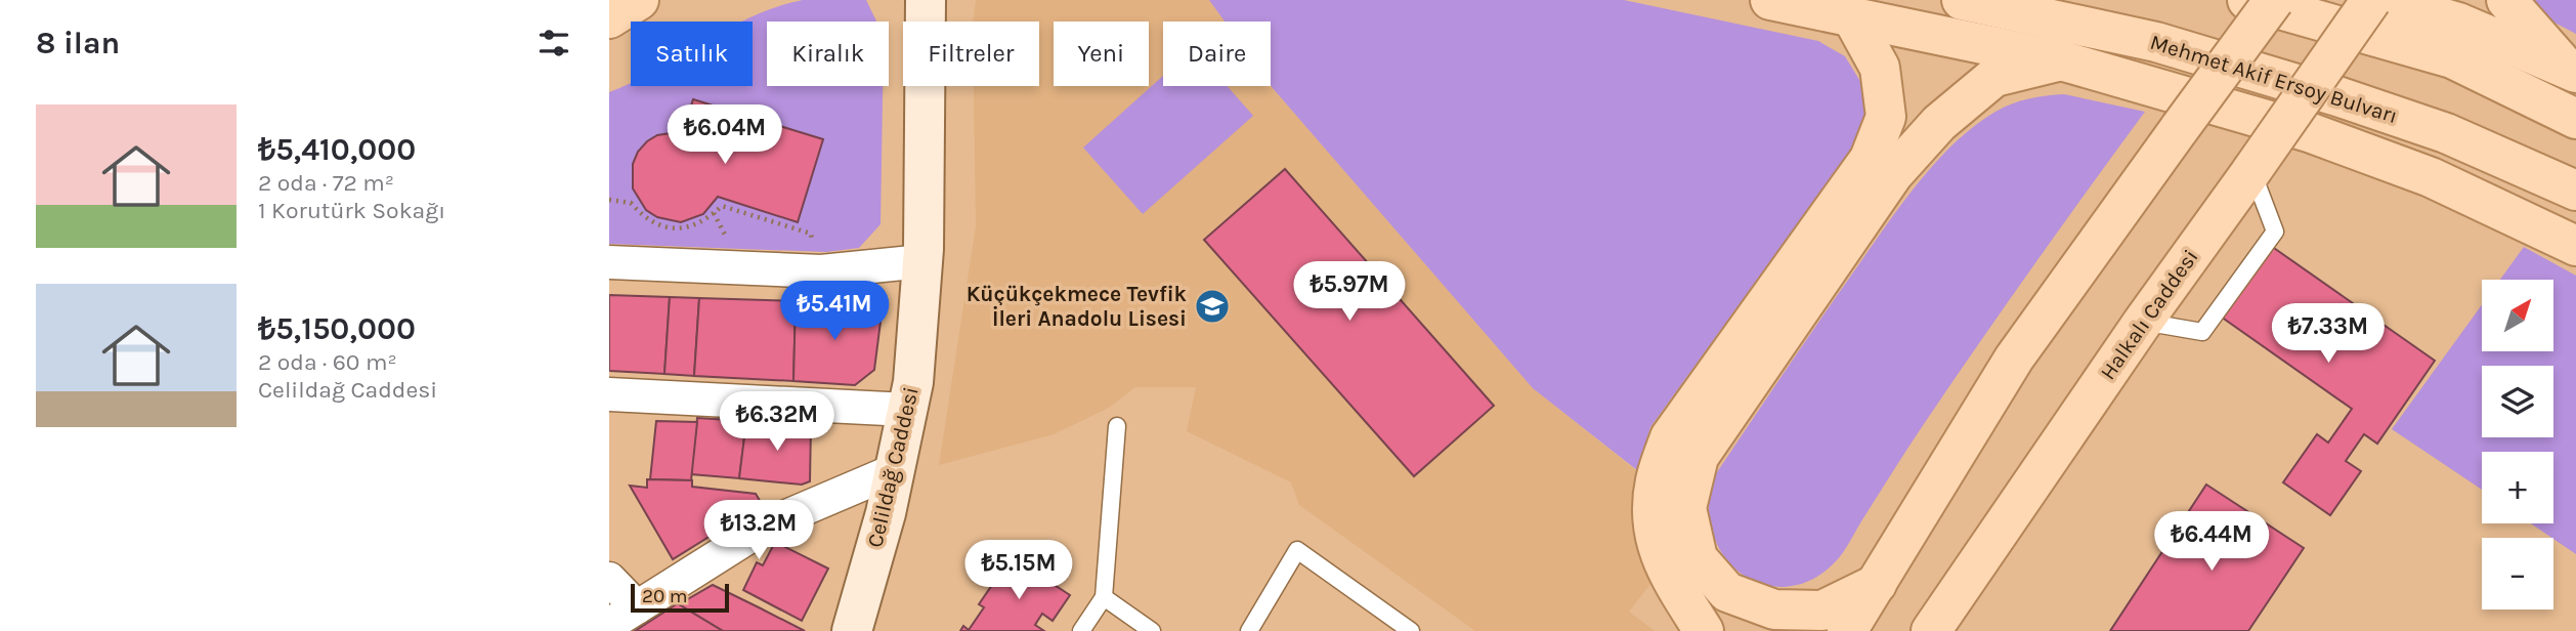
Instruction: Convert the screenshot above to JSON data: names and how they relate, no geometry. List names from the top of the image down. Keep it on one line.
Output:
{"streets":{"main road":["Mehmet Akif Ersoy Bulvarı","Halkalı Caddesi"],"street":["Celildağ Caddesi"]},"places":{"school or university":["Küçükçekmece Tevfik İleri Anadolu Lisesi"]},"scale_bar":"20 m","north":"top right","page":{"heading":"8 ilan","chip":["Satılık","Kiralık","Filtreler","Yeni","Daire"],"list":[{"name":"₺5,410,000","note":"2 oda · 72 m² · 1 Korutürk Sokağı"},{"name":"₺5,150,000","note":"2 oda · 60 m² · Celildağ Caddesi"}],"price":["₺6.04M","₺5.97M","₺5.41M","₺7.33M","₺6.32M","₺13.2M","₺6.44M","₺5.15M"],"map_buttons":["+","−"],"scale":"20 m"}}
